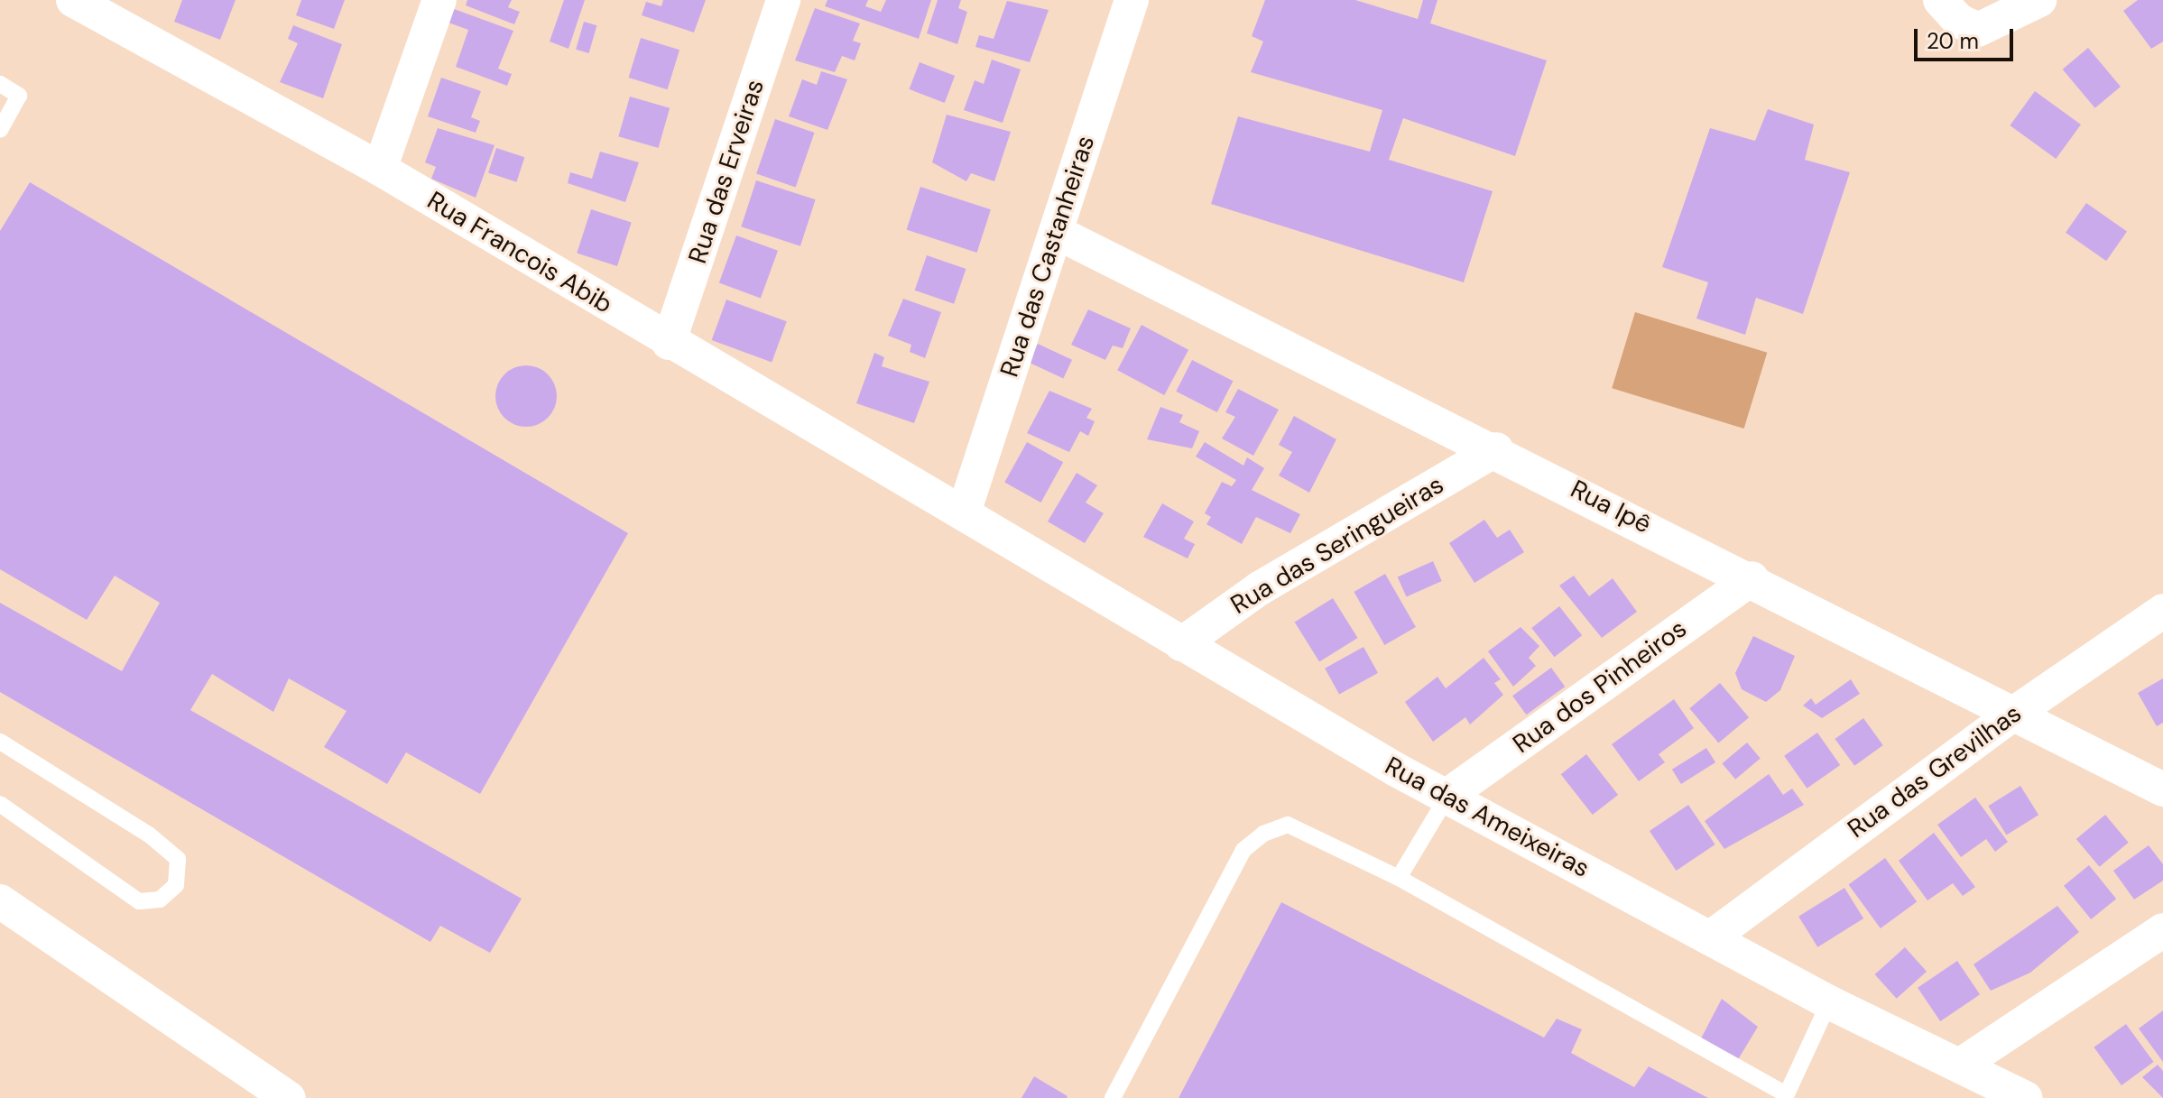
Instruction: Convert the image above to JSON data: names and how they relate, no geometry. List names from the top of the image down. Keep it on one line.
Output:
{"streets":{"street":["Rua das Erveiras","Rua Francois Abib","Rua das Castanheiras","Rua Ipê","Rua das Seringueiras","Rua dos Pinheiros","Rua das Grevilhas","Rua das Ameixeiras"]},"crossings":[["Rua das Erveiras","Rua Francois Abib"],["Rua Francois Abib","Rua das Castanheiras"],["Rua Francois Abib","Rua das Ameixeiras"],["Rua das Castanheiras","Rua Ipê"],["Rua das Castanheiras","Rua das Ameixeiras"],["Rua Ipê","Rua das Seringueiras"],["Rua Ipê","Rua dos Pinheiros"],["Rua Ipê","Rua das Grevilhas"],["Rua das Seringueiras","Rua das Ameixeiras"],["Rua dos Pinheiros","Rua das Ameixeiras"],["Rua das Grevilhas","Rua das Ameixeiras"]],"scale_bar":"20 m"}
